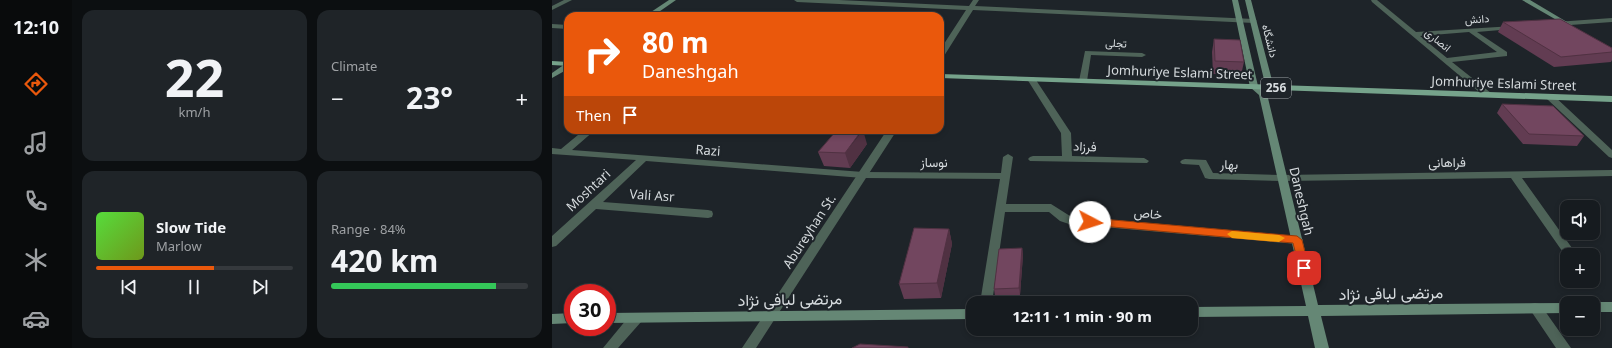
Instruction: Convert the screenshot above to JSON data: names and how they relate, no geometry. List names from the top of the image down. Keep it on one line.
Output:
{"streets":{"main road":["دانشگاه","Jomhuriye Eslami Street","256","Daneshgah","مرتضی لبافی نژاد"],"street":["دانش","انصاری","فرزاد","Razi","نوساز","فراهانی","بهار","Moshtari","Vali Asr","خاص","Abureyhan St."]},"crossings":[["دانش","انصاری"],["انصاری","Jomhuriye Eslami Street"],["دانشگاه","Jomhuriye Eslami Street"],["دانشگاه","Daneshgah"],["Jomhuriye Eslami Street","فرزاد"],["Jomhuriye Eslami Street","Daneshgah"],["Razi","نوساز"],["Razi","Moshtari"],["Razi","Abureyhan St."],["نوساز","Abureyhan St."],["فراهانی","بهار"],["فراهانی","Daneshgah"],["بهار","Daneshgah"],["Moshtari","Vali Asr"],["Daneshgah","خاص"],["Daneshgah","مرتضی لبافی نژاد"],["Abureyhan St.","مرتضی لبافی نژاد"]],"page":{"tabs":"12:10","tile":[["22","km/h"],"Climate",["Range · 84%","420 km"]],"turn":["80 m","Daneshgah"],"heat":["−","23°","+"],"then":"Then","map_buttons":["+","−"],"song":["Slow Tide","Marlow"],"limit":"30","trip":"12:11 · 1 min · 90 m"}}
